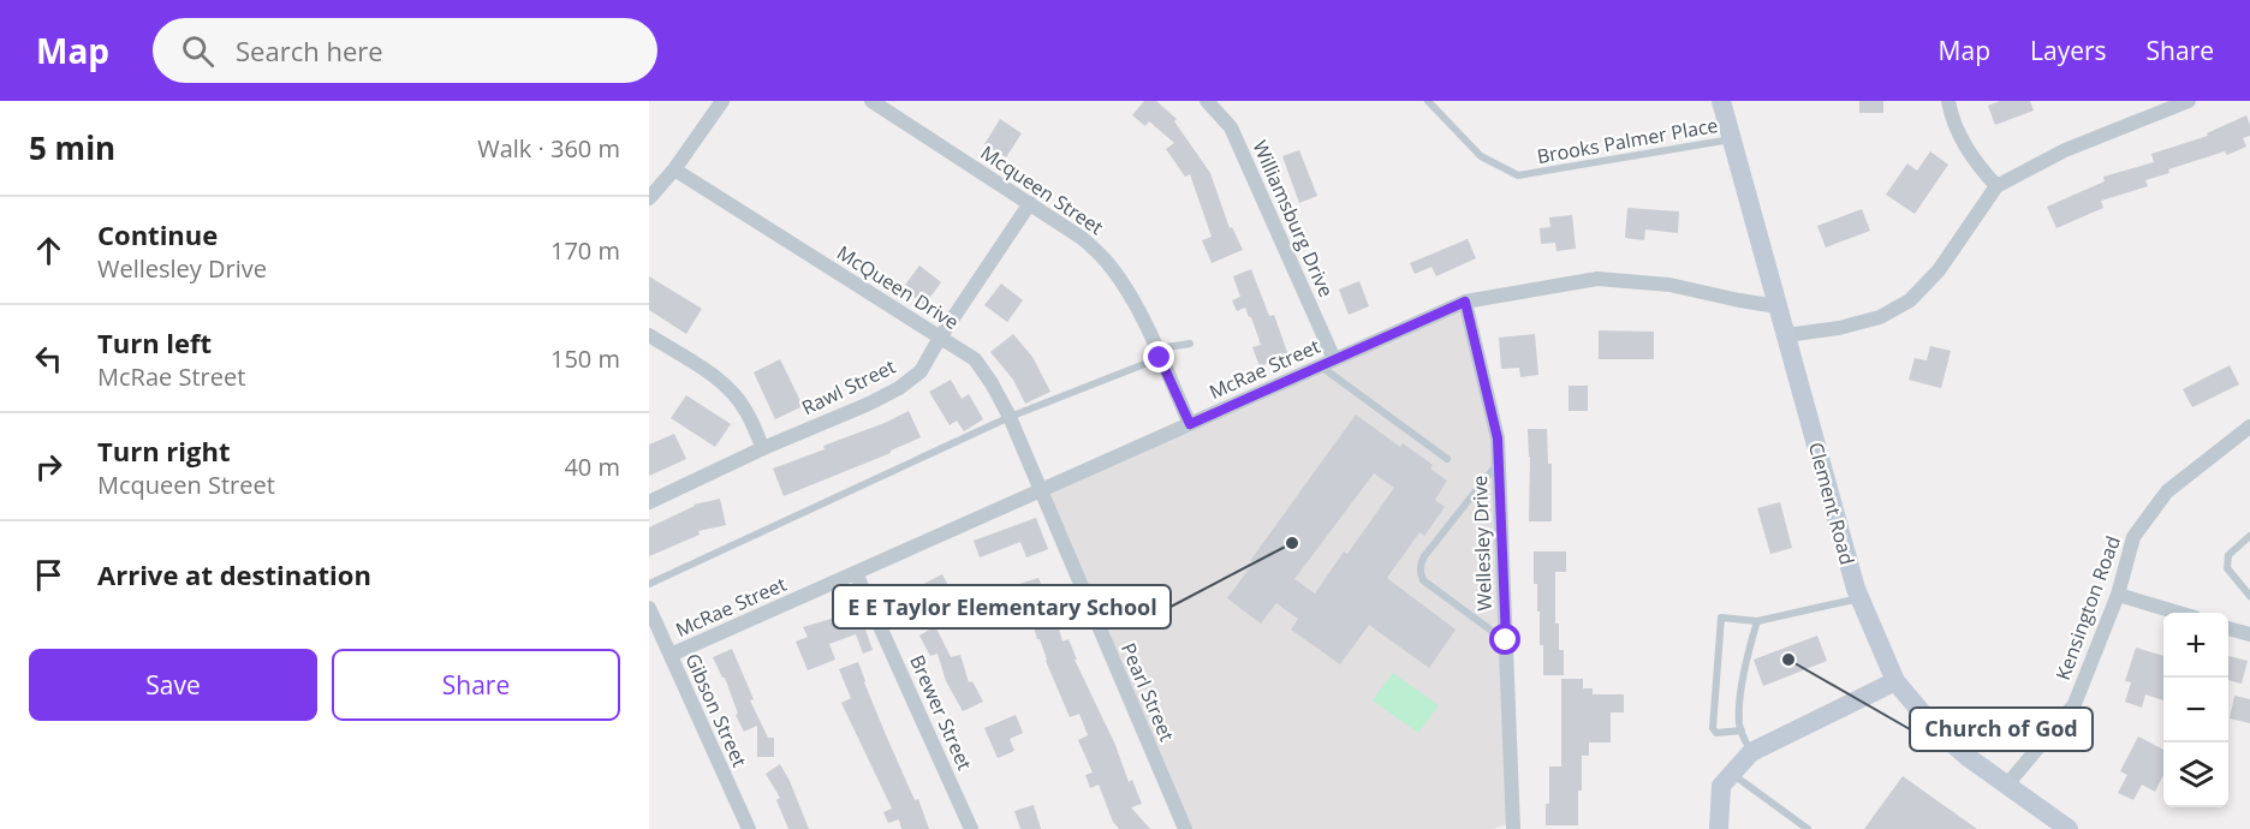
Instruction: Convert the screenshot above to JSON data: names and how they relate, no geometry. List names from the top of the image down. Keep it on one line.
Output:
{"streets":{"street":["Mcqueen Street","Williamsburg Drive","McQueen Drive","McRae Street","Rawl Street","Clement Road","Wellesley Drive","Kensington Road","Pearl Street","Gibson Street","Brewer Street"],"lane":["Brooks Palmer Place"]},"crossings":[["Brooks Palmer Place","Clement Road"],["Mcqueen Street","McRae Street"],["Mcqueen Street","Rawl Street"],["Williamsburg Drive","McRae Street"],["McQueen Drive","McRae Street"],["McQueen Drive","Rawl Street"],["McQueen Drive","Pearl Street"],["McRae Street","Clement Road"],["McRae Street","Wellesley Drive"],["McRae Street","Pearl Street"],["McRae Street","Gibson Street"],["McRae Street","Brewer Street"],["Clement Road","Kensington Road"]],"places":["E E Taylor Elementary School","Church of God"],"page":{"header":"Map","search":"Search here","nav":["Map","Layers","Share"],"heading":["5 min","Walk · 360 m"],"list":[["Continue","Wellesley Drive","170 m"],["Turn left","McRae Street","150 m"],["Turn right","Mcqueen Street","40 m"],"Arrive at destination"],"map_buttons":["+","−"],"buttons":["Save","Share"]}}
